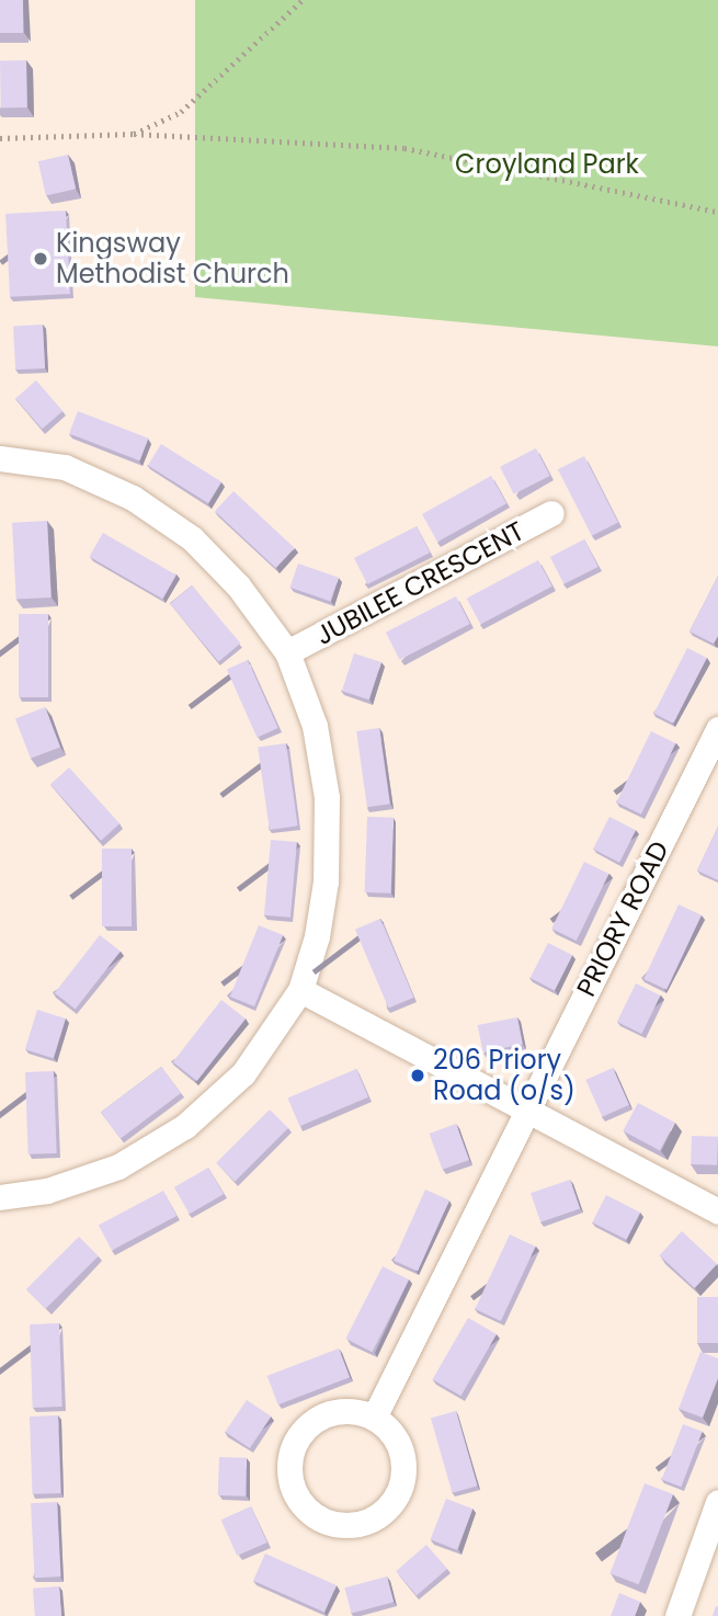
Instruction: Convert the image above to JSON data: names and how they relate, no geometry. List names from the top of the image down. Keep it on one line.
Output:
{"streets":{"street":["JUBILEE CRESCENT","PRIORY ROAD"]},"parks":["Croyland Park"],"places":["Kingsway Methodist Church","206 Priory Road (o/s)"]}
